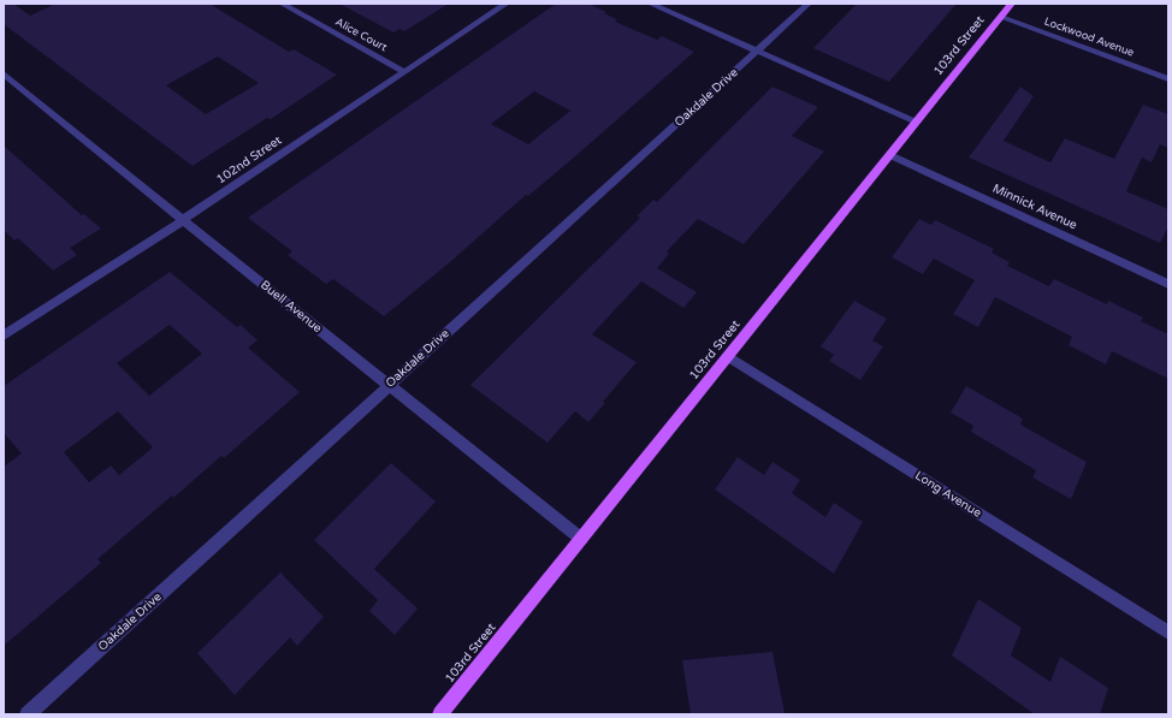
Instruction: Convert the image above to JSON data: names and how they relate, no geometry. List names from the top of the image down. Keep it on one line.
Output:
{"streets":{"main road":["103rd Street"],"street":["Alice Court","Lockwood Avenue","Oakdale Drive","102nd Street","Minnick Avenue","Buell Avenue","Long Avenue"]},"crossings":[["Alice Court","102nd Street"],["Lockwood Avenue","103rd Street"],["103rd Street","Minnick Avenue"],["103rd Street","Buell Avenue"],["103rd Street","Long Avenue"],["Oakdale Drive","Buell Avenue"],["102nd Street","Buell Avenue"]]}
